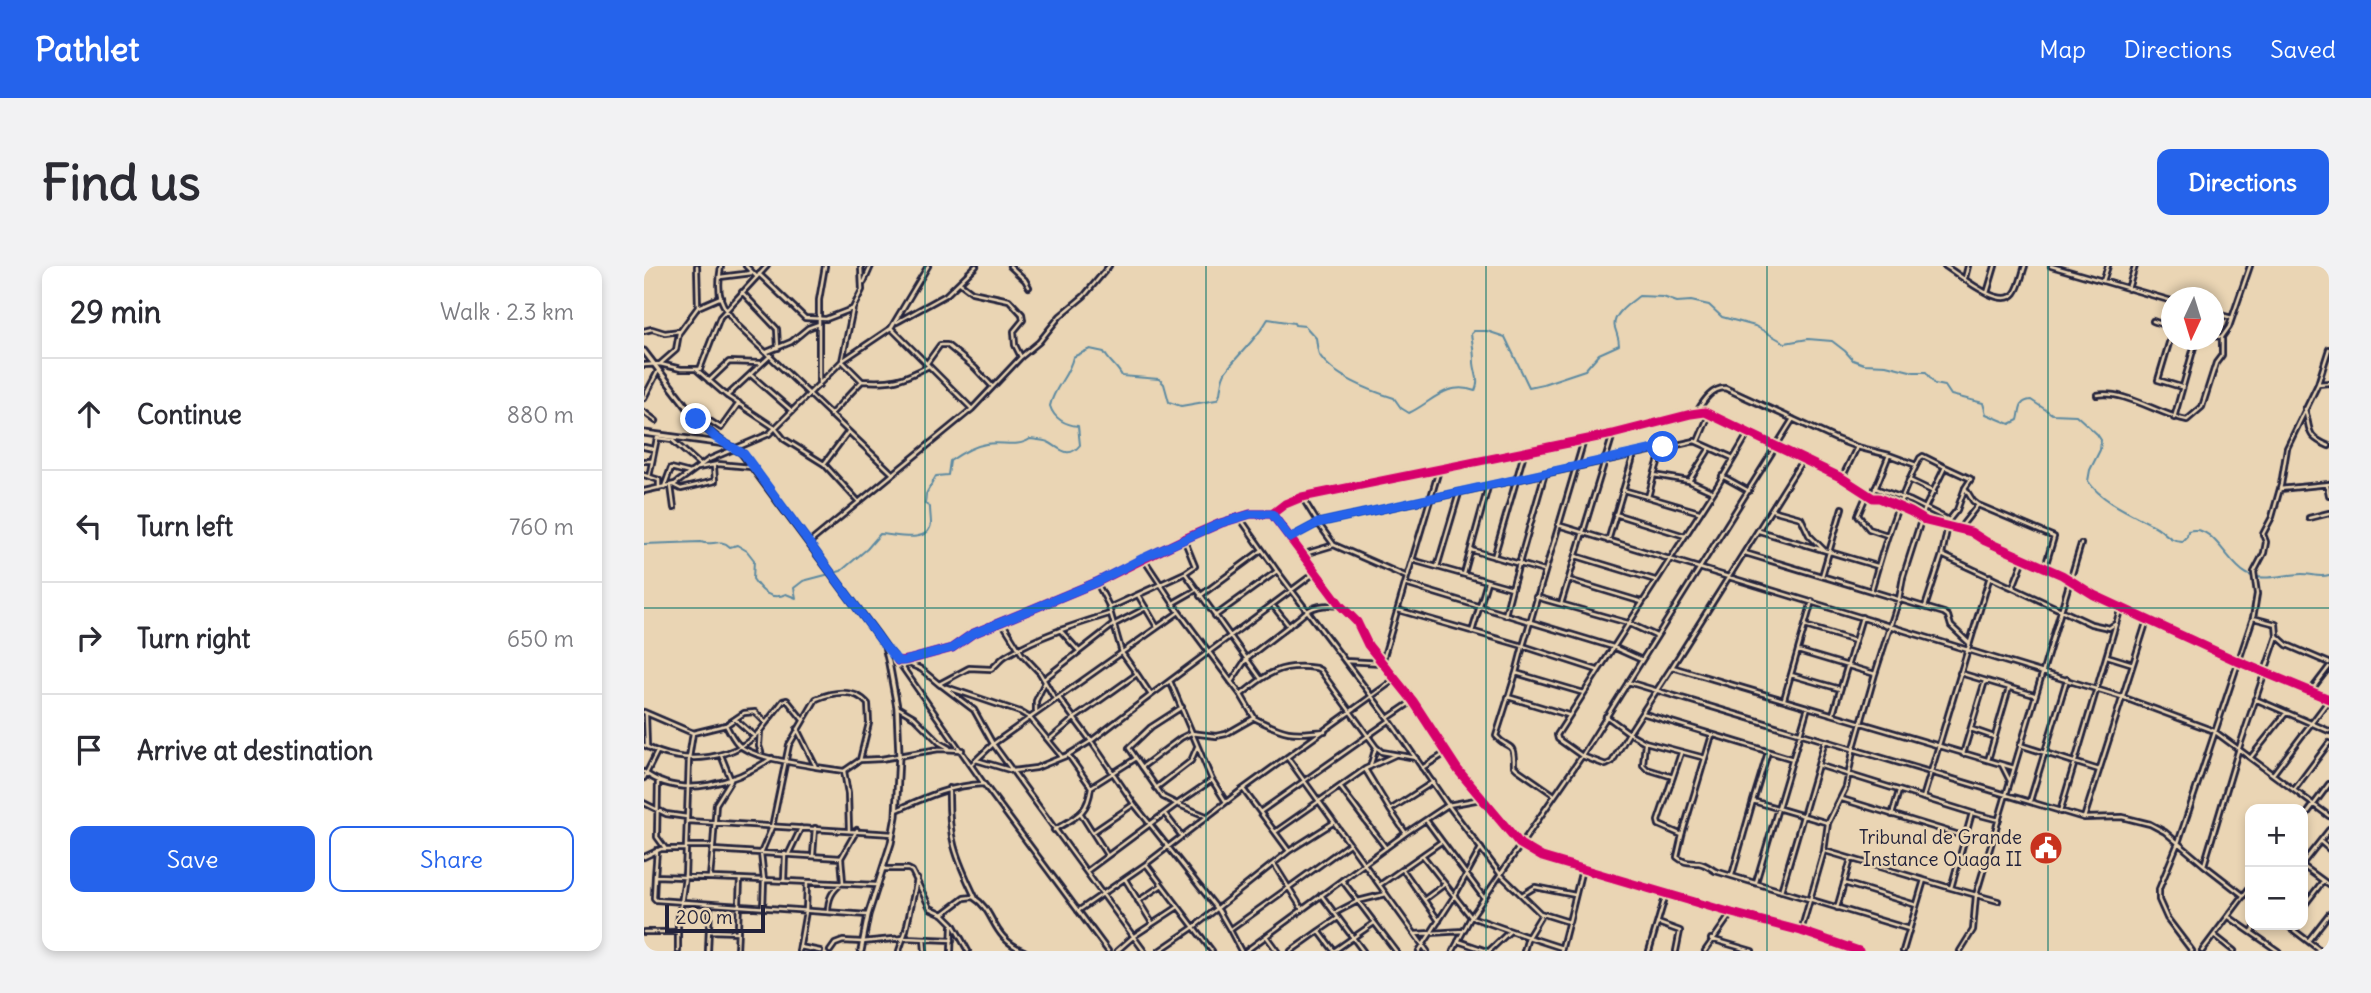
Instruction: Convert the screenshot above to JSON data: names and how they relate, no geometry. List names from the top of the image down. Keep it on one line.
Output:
{"places":{"public building":["Tribunal de Grande Instance Ouaga II"]},"scale_bar":"200 m","north":"bottom","page":{"header":"Pathlet","nav":["Map","Directions","Saved"],"buttons":["Directions",["Save","Share"]],"title":"Find us","heading":["29 min","Walk · 2.3 km"],"list":[["Continue","880 m"],["Turn left","760 m"],["Turn right","650 m"],"Arrive at destination"],"map_buttons":["+","−"],"scale":"200 m"}}
